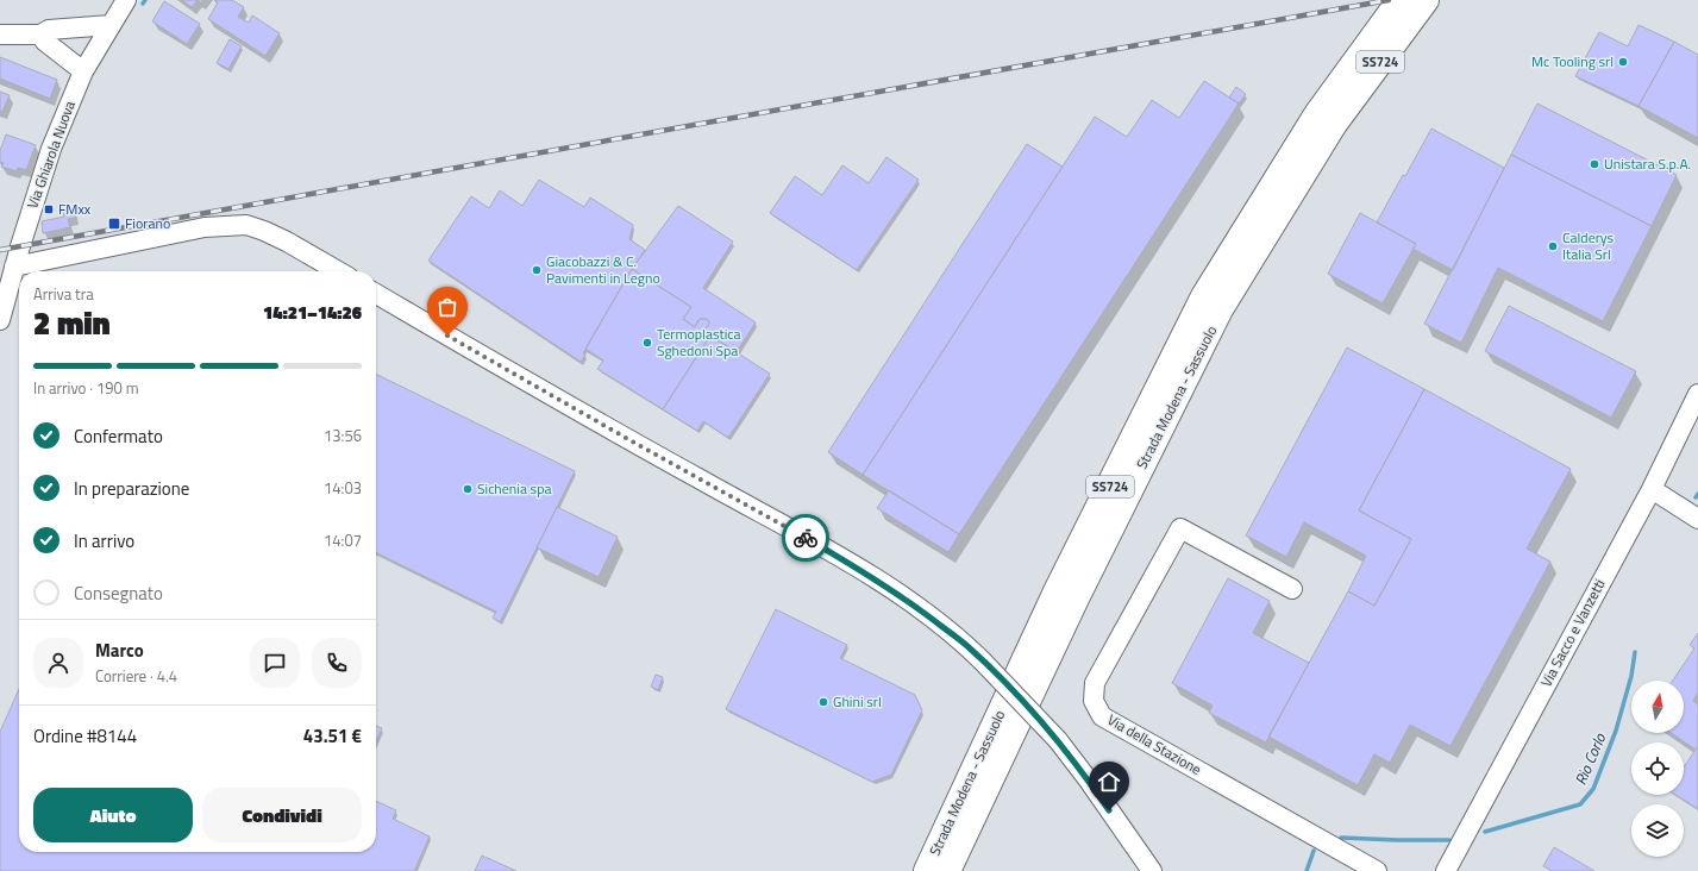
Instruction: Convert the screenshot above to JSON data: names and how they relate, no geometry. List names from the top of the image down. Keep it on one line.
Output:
{"streets":{"highway":["SS724","Strada Modena - Sassuolo"],"street":["Via Ghiarola Nuova","Via Sacco e Vanzetti","Via della Stazione"]},"water":["Rio Corlo"],"places":{"other":["Mc Tooling srl","Unistara S.p.A.","Calderys Italia Srl","Giacobazzi & C. Pavimenti in Legno","Termoplastica Sghedoni Spa","Sichenia spa","Ghini srl"],"transit":["FMxx","Fiorano"]},"north":"top","page":{"heading":["2 min","Arriva tra","14:21–14:26"],"panel":["Marco","Corriere · 4.4","Ordine #8144","43.51 €"],"bar":"In arrivo · 190 m","list":[["Confermato","13:56"],["In preparazione","14:03"],["In arrivo","14:07"],"Consegnato"],"buttons":["Aiuto","Condividi"]}}
